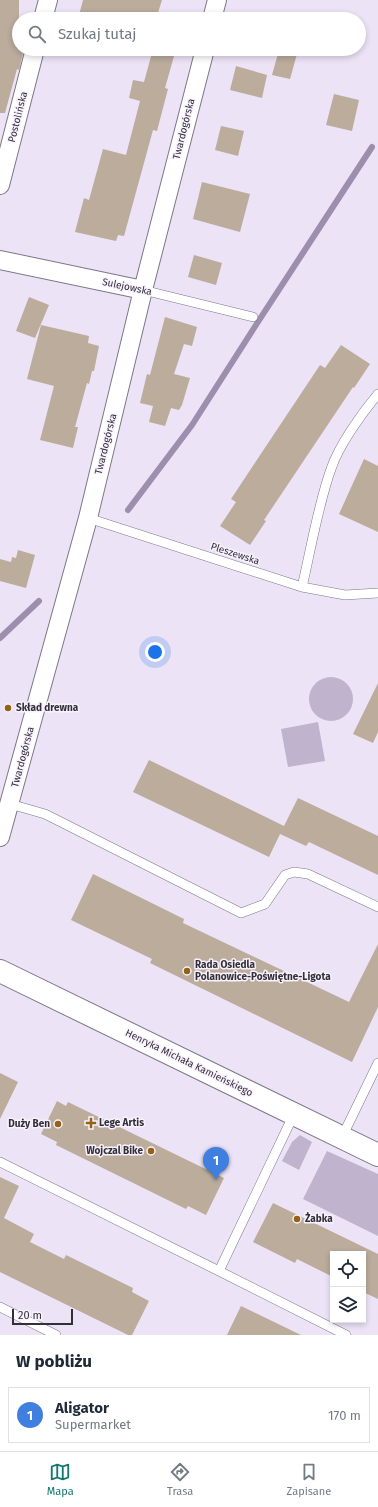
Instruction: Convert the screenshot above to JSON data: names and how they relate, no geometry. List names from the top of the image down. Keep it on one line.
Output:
{"streets":{"street":["Postolińska","Twardogórska","Sulejowska","Henryka Michała Kamieńskiego"],"lane":["Pleszewska"]},"crossings":[["Twardogórska","Sulejowska"],["Twardogórska","Pleszewska"]],"places":{"other":["Skład drewna","Rada Osiedla Polanowice-Poświętne-Ligota","Duży Ben","Wojczal Bike","Żabka"],"health":["Lege Artis"]},"scale_bar":"20 m","page":{"search":"Szukaj tutaj","pins":"1","scale":"20 m","heading":"W pobliżu","list":[{"mark":"1","name":"Aligator","note":"Supermarket","value":"170 m"}],"nav":["Mapa","Trasa","Zapisane"]}}
